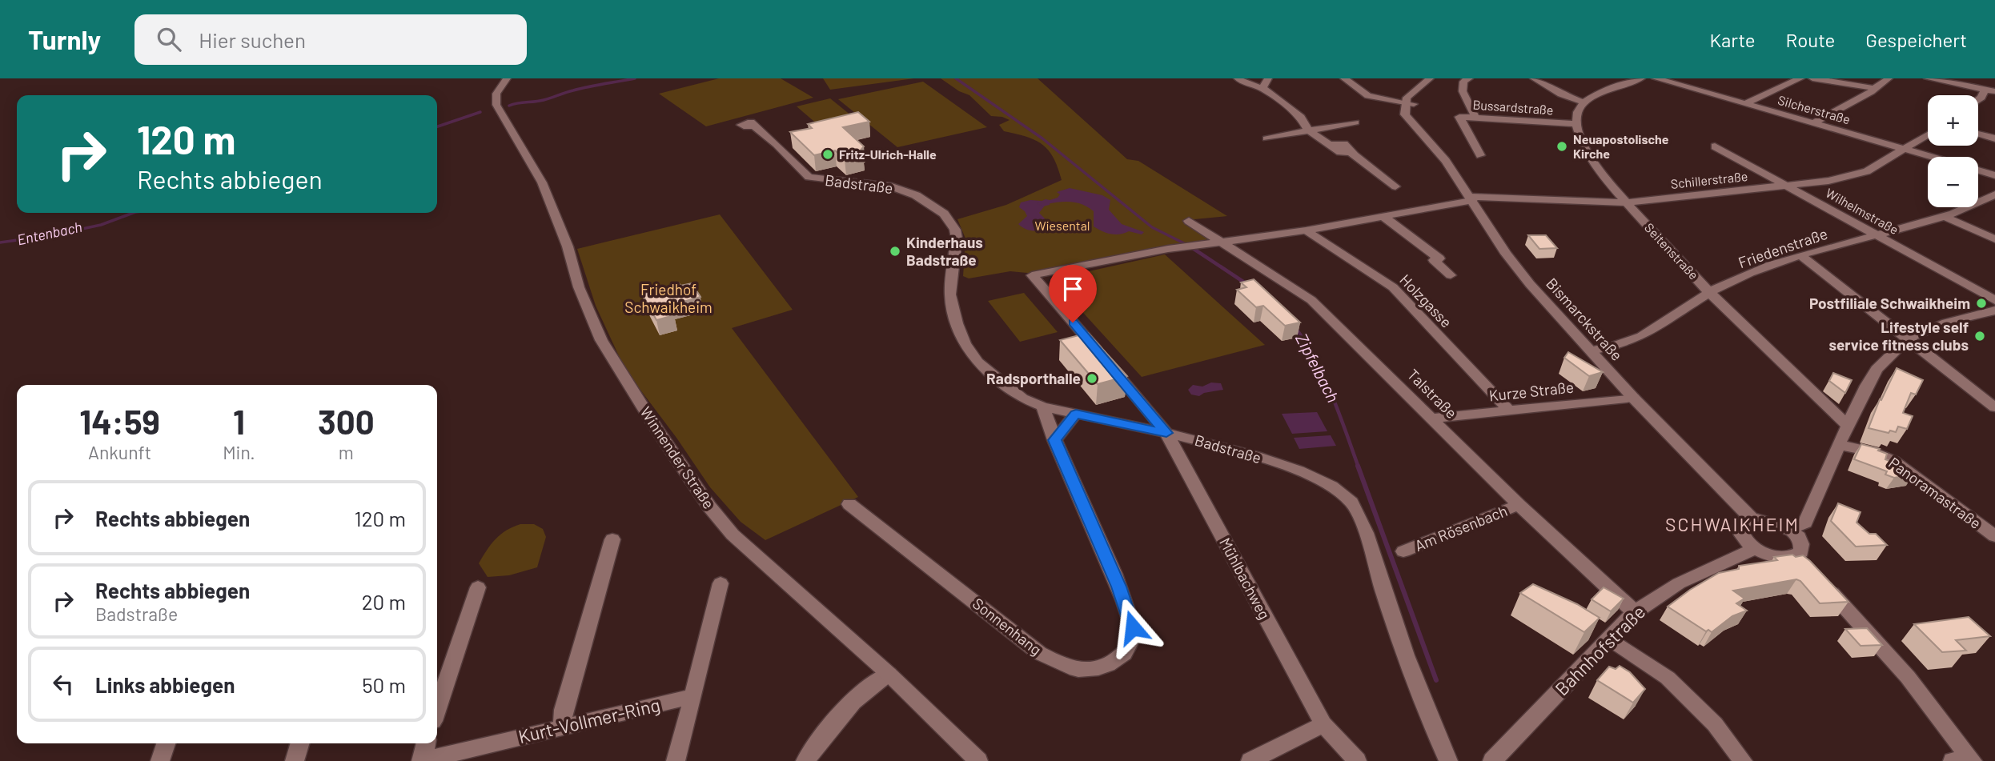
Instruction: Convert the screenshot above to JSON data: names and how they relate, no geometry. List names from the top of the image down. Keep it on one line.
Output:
{"streets":{"street":["Bussardstraße","Silcherstraße","Schillerstraße","Badstraße","Wilhelmstraße","Friedenstraße","Seitenstraße","Holzgasse","Bismarckstraße","Kurze Straße","Talstraße","Winnender Straße","Panoramastraße","Am Rösenbach","Mühlbachweg","Sonnenhang","Bahnhofstraße","Kurt-Vollmer-Ring"]},"crossings":[["Bussardstraße","Seitenstraße"],["Silcherstraße","Schillerstraße"],["Schillerstraße","Wilhelmstraße"],["Schillerstraße","Seitenstraße"],["Schillerstraße","Holzgasse"],["Schillerstraße","Bismarckstraße"],["Schillerstraße","Talstraße"],["Schillerstraße","Mühlbachweg"],["Badstraße","Mühlbachweg"],["Badstraße","Sonnenhang"],["Wilhelmstraße","Friedenstraße"],["Friedenstraße","Seitenstraße"],["Friedenstraße","Bismarckstraße"],["Holzgasse","Kurze Straße"],["Bismarckstraße","Kurze Straße"],["Kurze Straße","Talstraße"],["Talstraße","Am Rösenbach"],["Talstraße","Bahnhofstraße"]],"districts":["SCHWAIKHEIM"],"water":["Entenbach","Zipfelbach"],"parks":["Wiesental","Friedhof Schwaikheim"],"places":["Neuapostolische Kirche","Fritz-Ulrich-Halle","Kinderhaus Badstraße","Postfiliale Schwaikheim","Lifestyle self service fitness clubs","Radsporthalle"],"page":{"header":"Turnly","search":"Hier suchen","nav":["Karte","Route","Gespeichert"],"map_buttons":["+","−"],"turn":["120 m","Rechts abbiegen"],"eta":["14:59","Ankunft","1","Min.","300","m"],"list":[{"name":"Rechts abbiegen","value":"120 m"},{"name":"Rechts abbiegen","note":"Badstraße","value":"20 m"},{"name":"Links abbiegen","value":"50 m"}]}}
